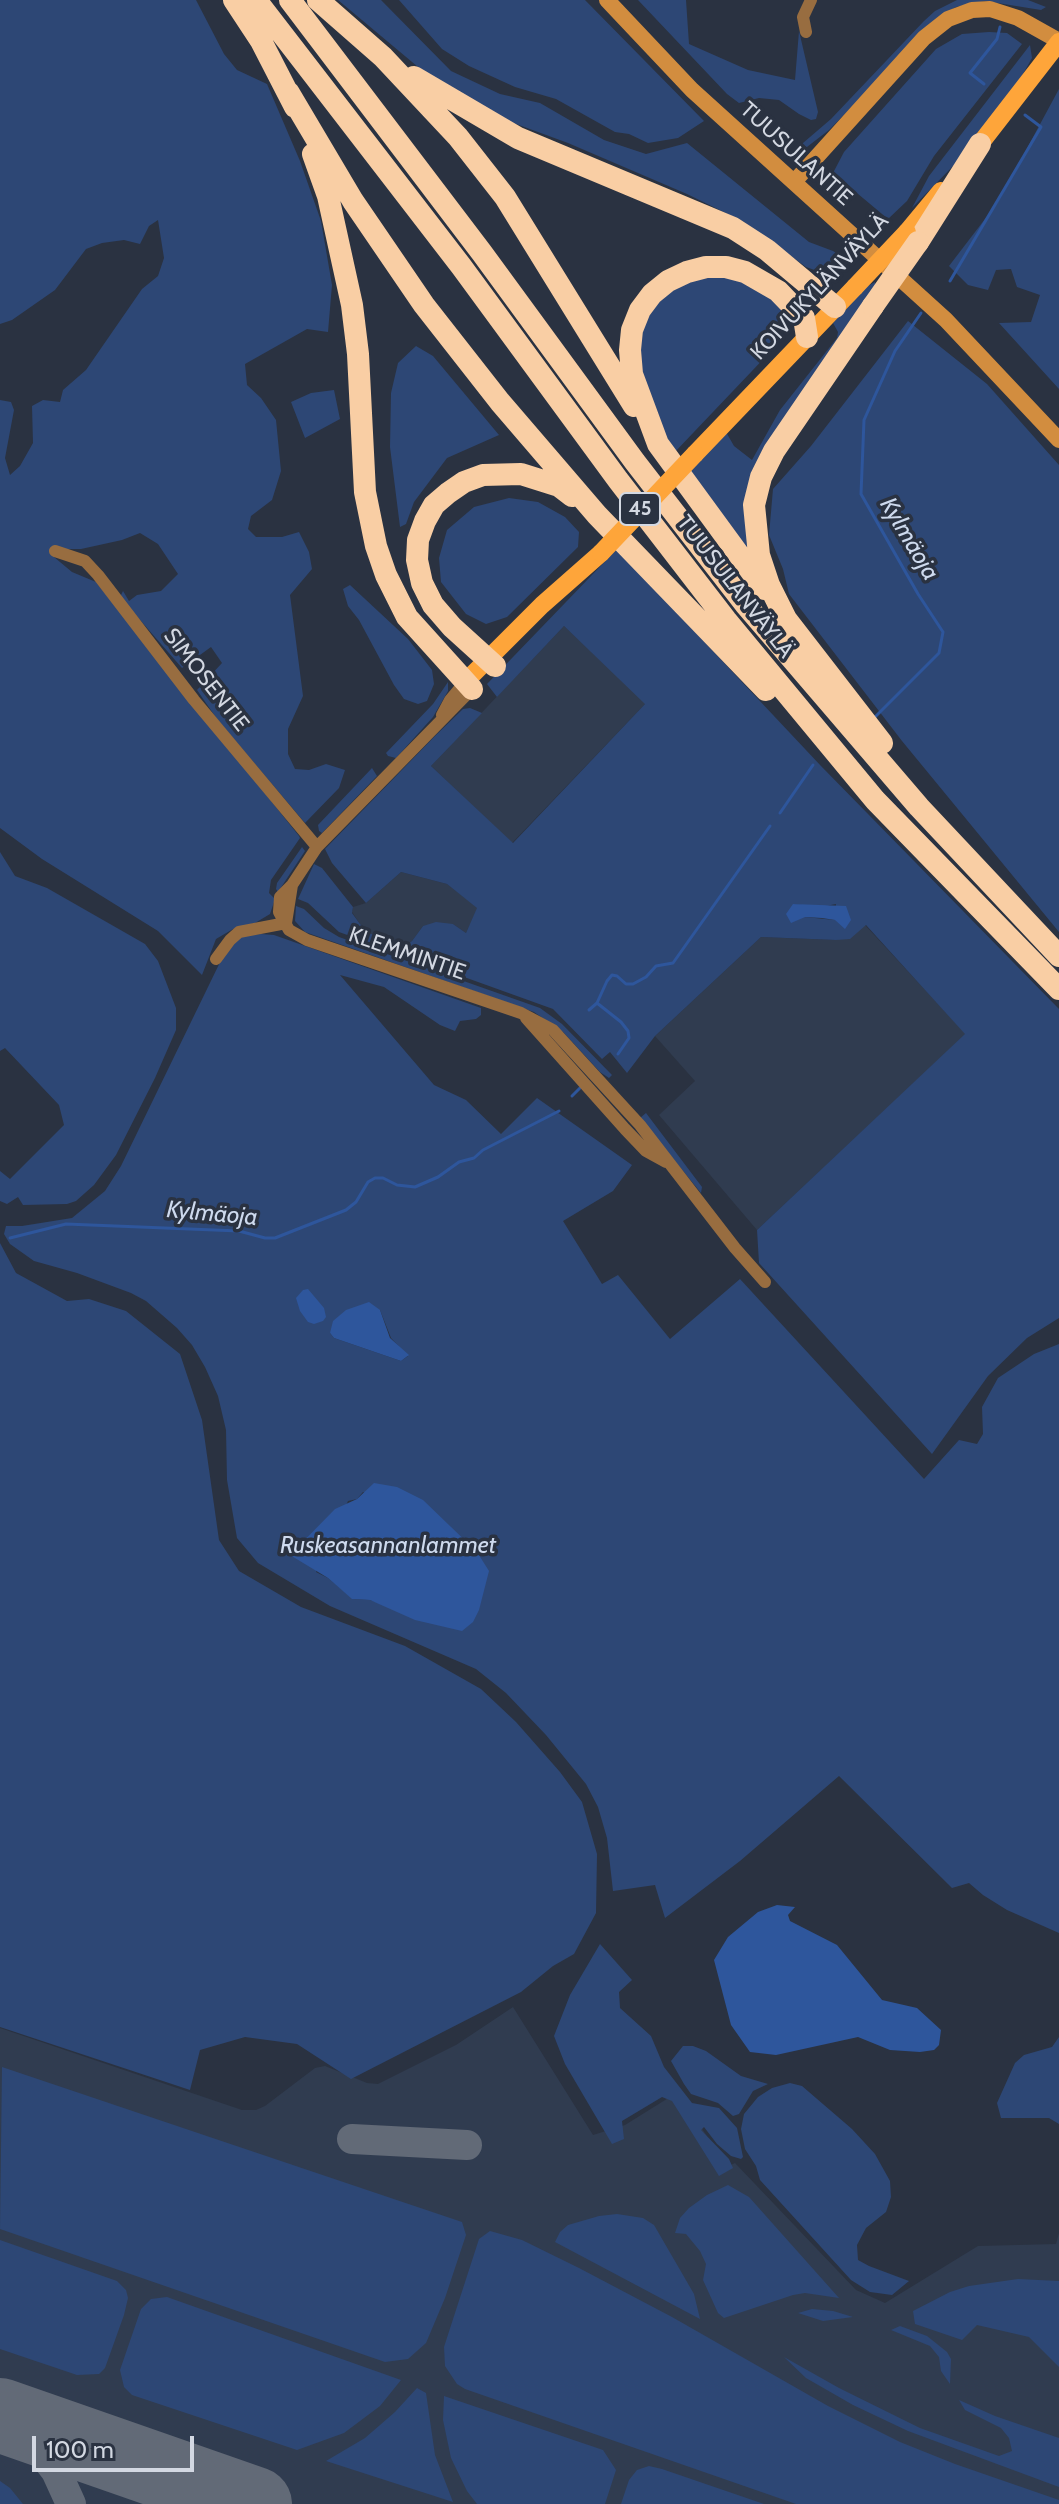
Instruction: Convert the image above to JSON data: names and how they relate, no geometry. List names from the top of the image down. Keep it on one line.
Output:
{"streets":{"highway":["45","TUUSULANVÄYLÄ"],"main road":["TUUSULANTIE","KOIVUKYLÄNVÄYLÄ"],"street":["SIMOSENTIE","KLEMMINTIE"]},"crossings":[["KOIVUKYLÄNVÄYLÄ","SIMOSENTIE"],["KOIVUKYLÄNVÄYLÄ","KLEMMINTIE"]],"water":["Kylmäoja","Ruskeasannanlammet"],"scale_bar":"100 m"}
